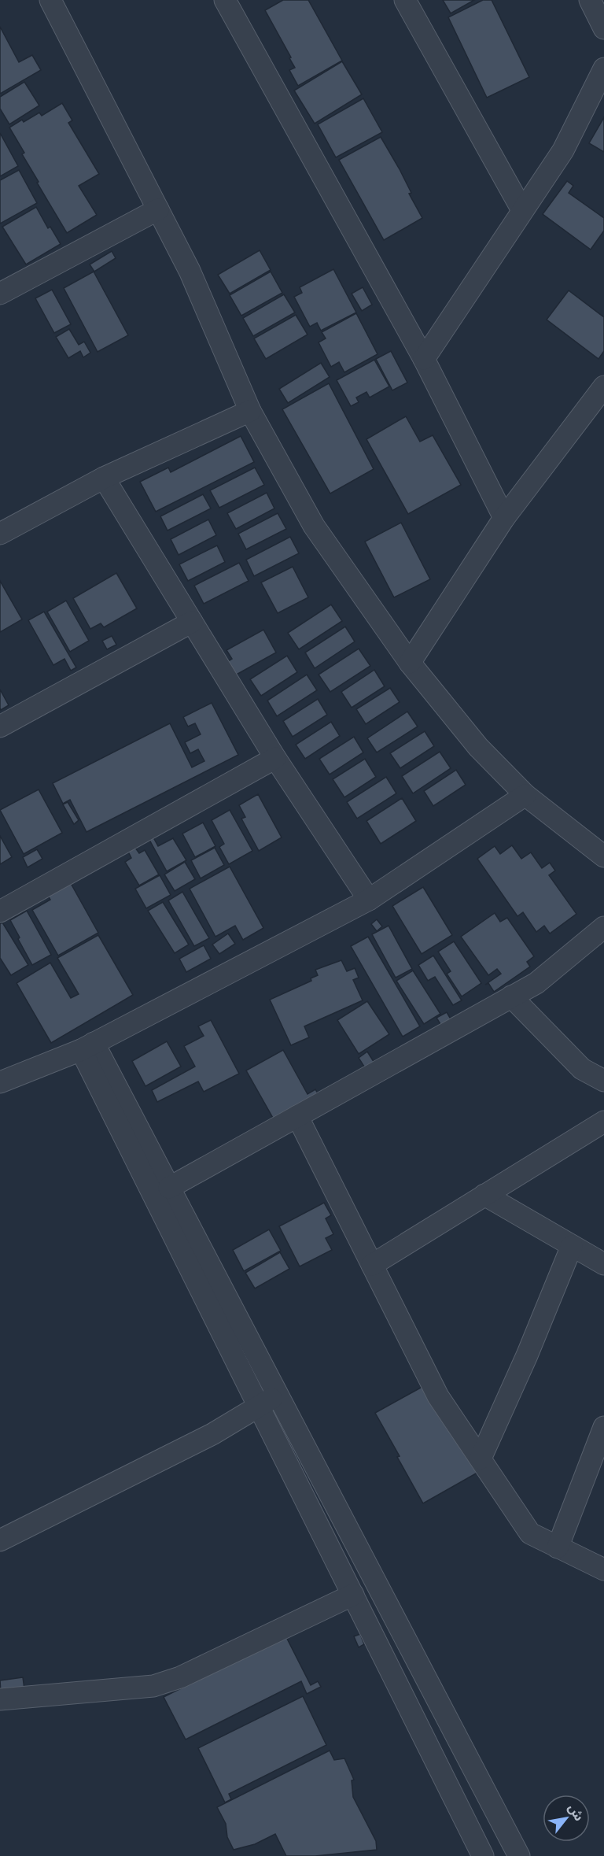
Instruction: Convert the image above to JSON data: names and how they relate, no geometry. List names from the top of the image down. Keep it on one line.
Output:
{"north":"top right"}
